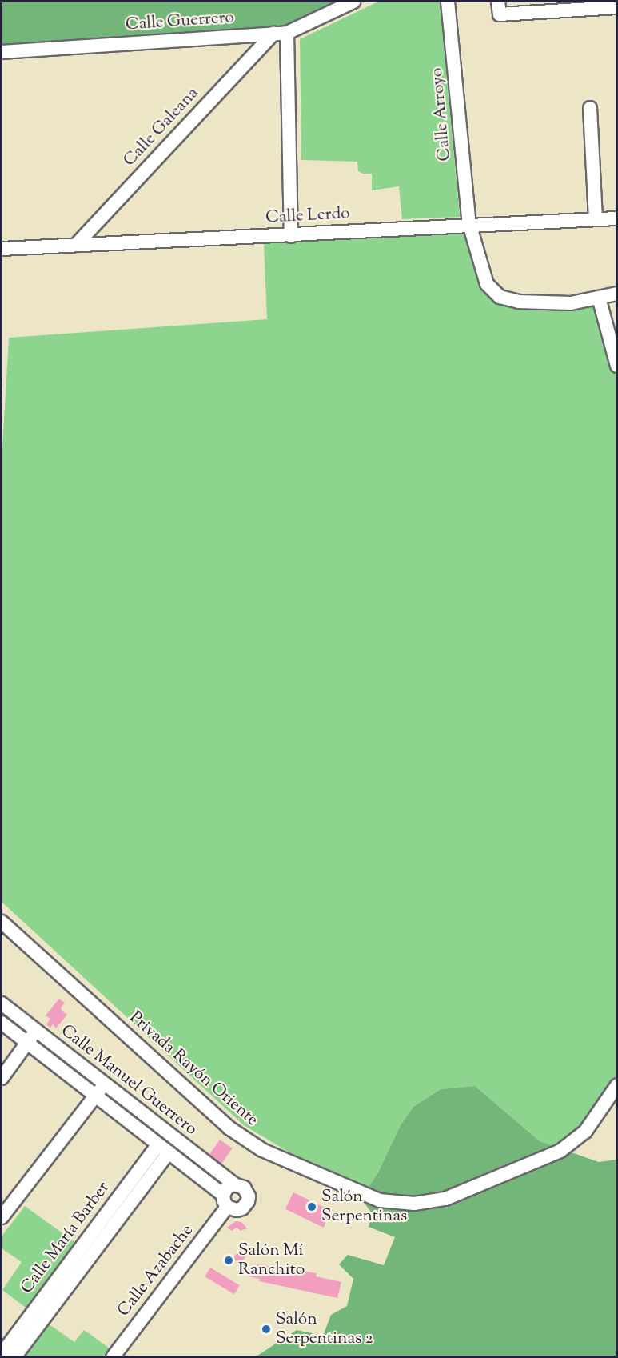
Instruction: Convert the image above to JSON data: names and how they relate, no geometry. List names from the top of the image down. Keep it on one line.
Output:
{"streets":{"street":["Calle Guerrero","Calle Arroyo","Calle Galeana","Calle Lerdo","Privada Rayón Oriente","Calle Manuel Guerrero","Calle María Barber","Calle Azabache"]},"crossings":[["Calle Guerrero","Calle Galeana"],["Calle Arroyo","Calle Lerdo"],["Calle Galeana","Calle Lerdo"],["Calle Manuel Guerrero","Calle María Barber"],["Calle Manuel Guerrero","Calle Azabache"]],"places":["Salón Serpentinas","Salón Mí Ranchito","Salón Serpentinas 2"]}
